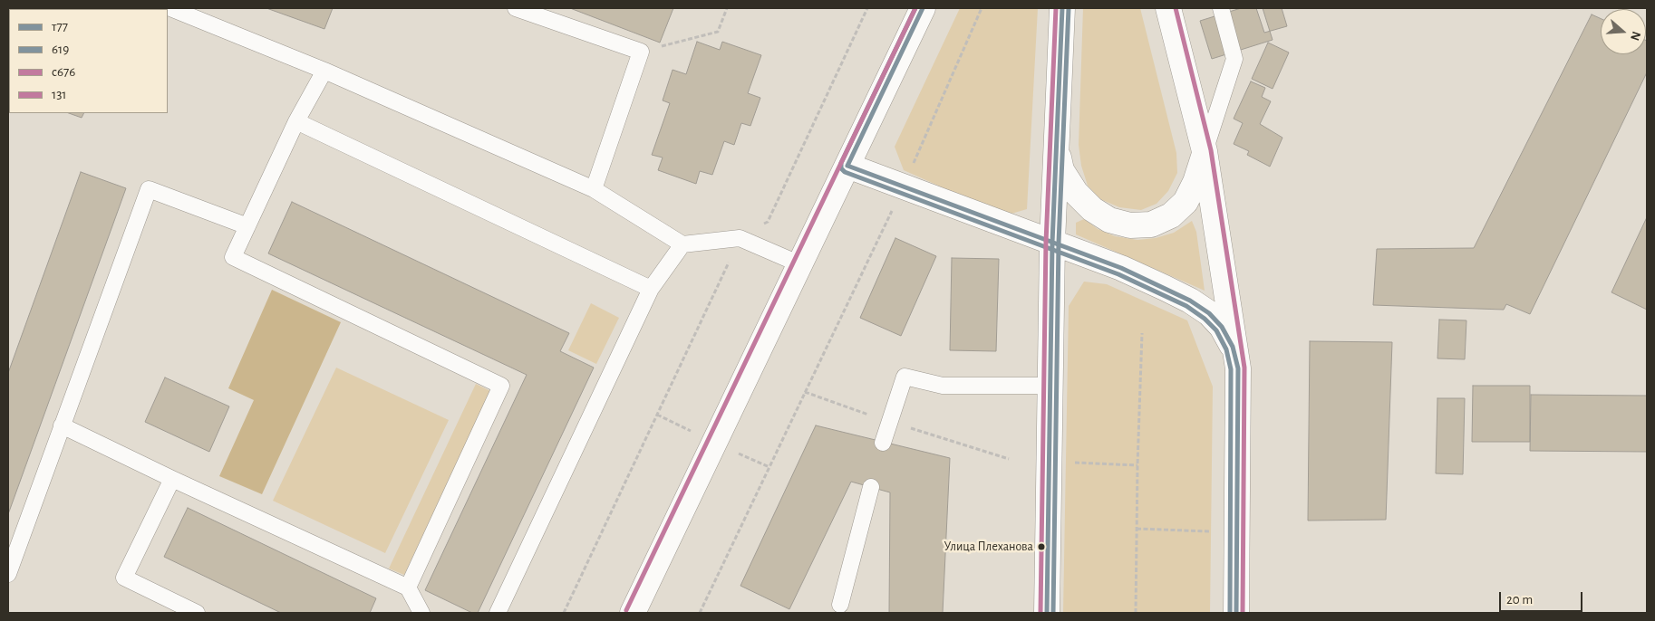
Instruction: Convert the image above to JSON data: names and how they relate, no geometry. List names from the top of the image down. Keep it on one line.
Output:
{"places":["Улица Плеханова"],"lines":["transit line т77","transit line 619","transit line с676","transit line 131"],"legend":["т77","619","с676","131"],"scale_bar":"20 m","north":"right"}
